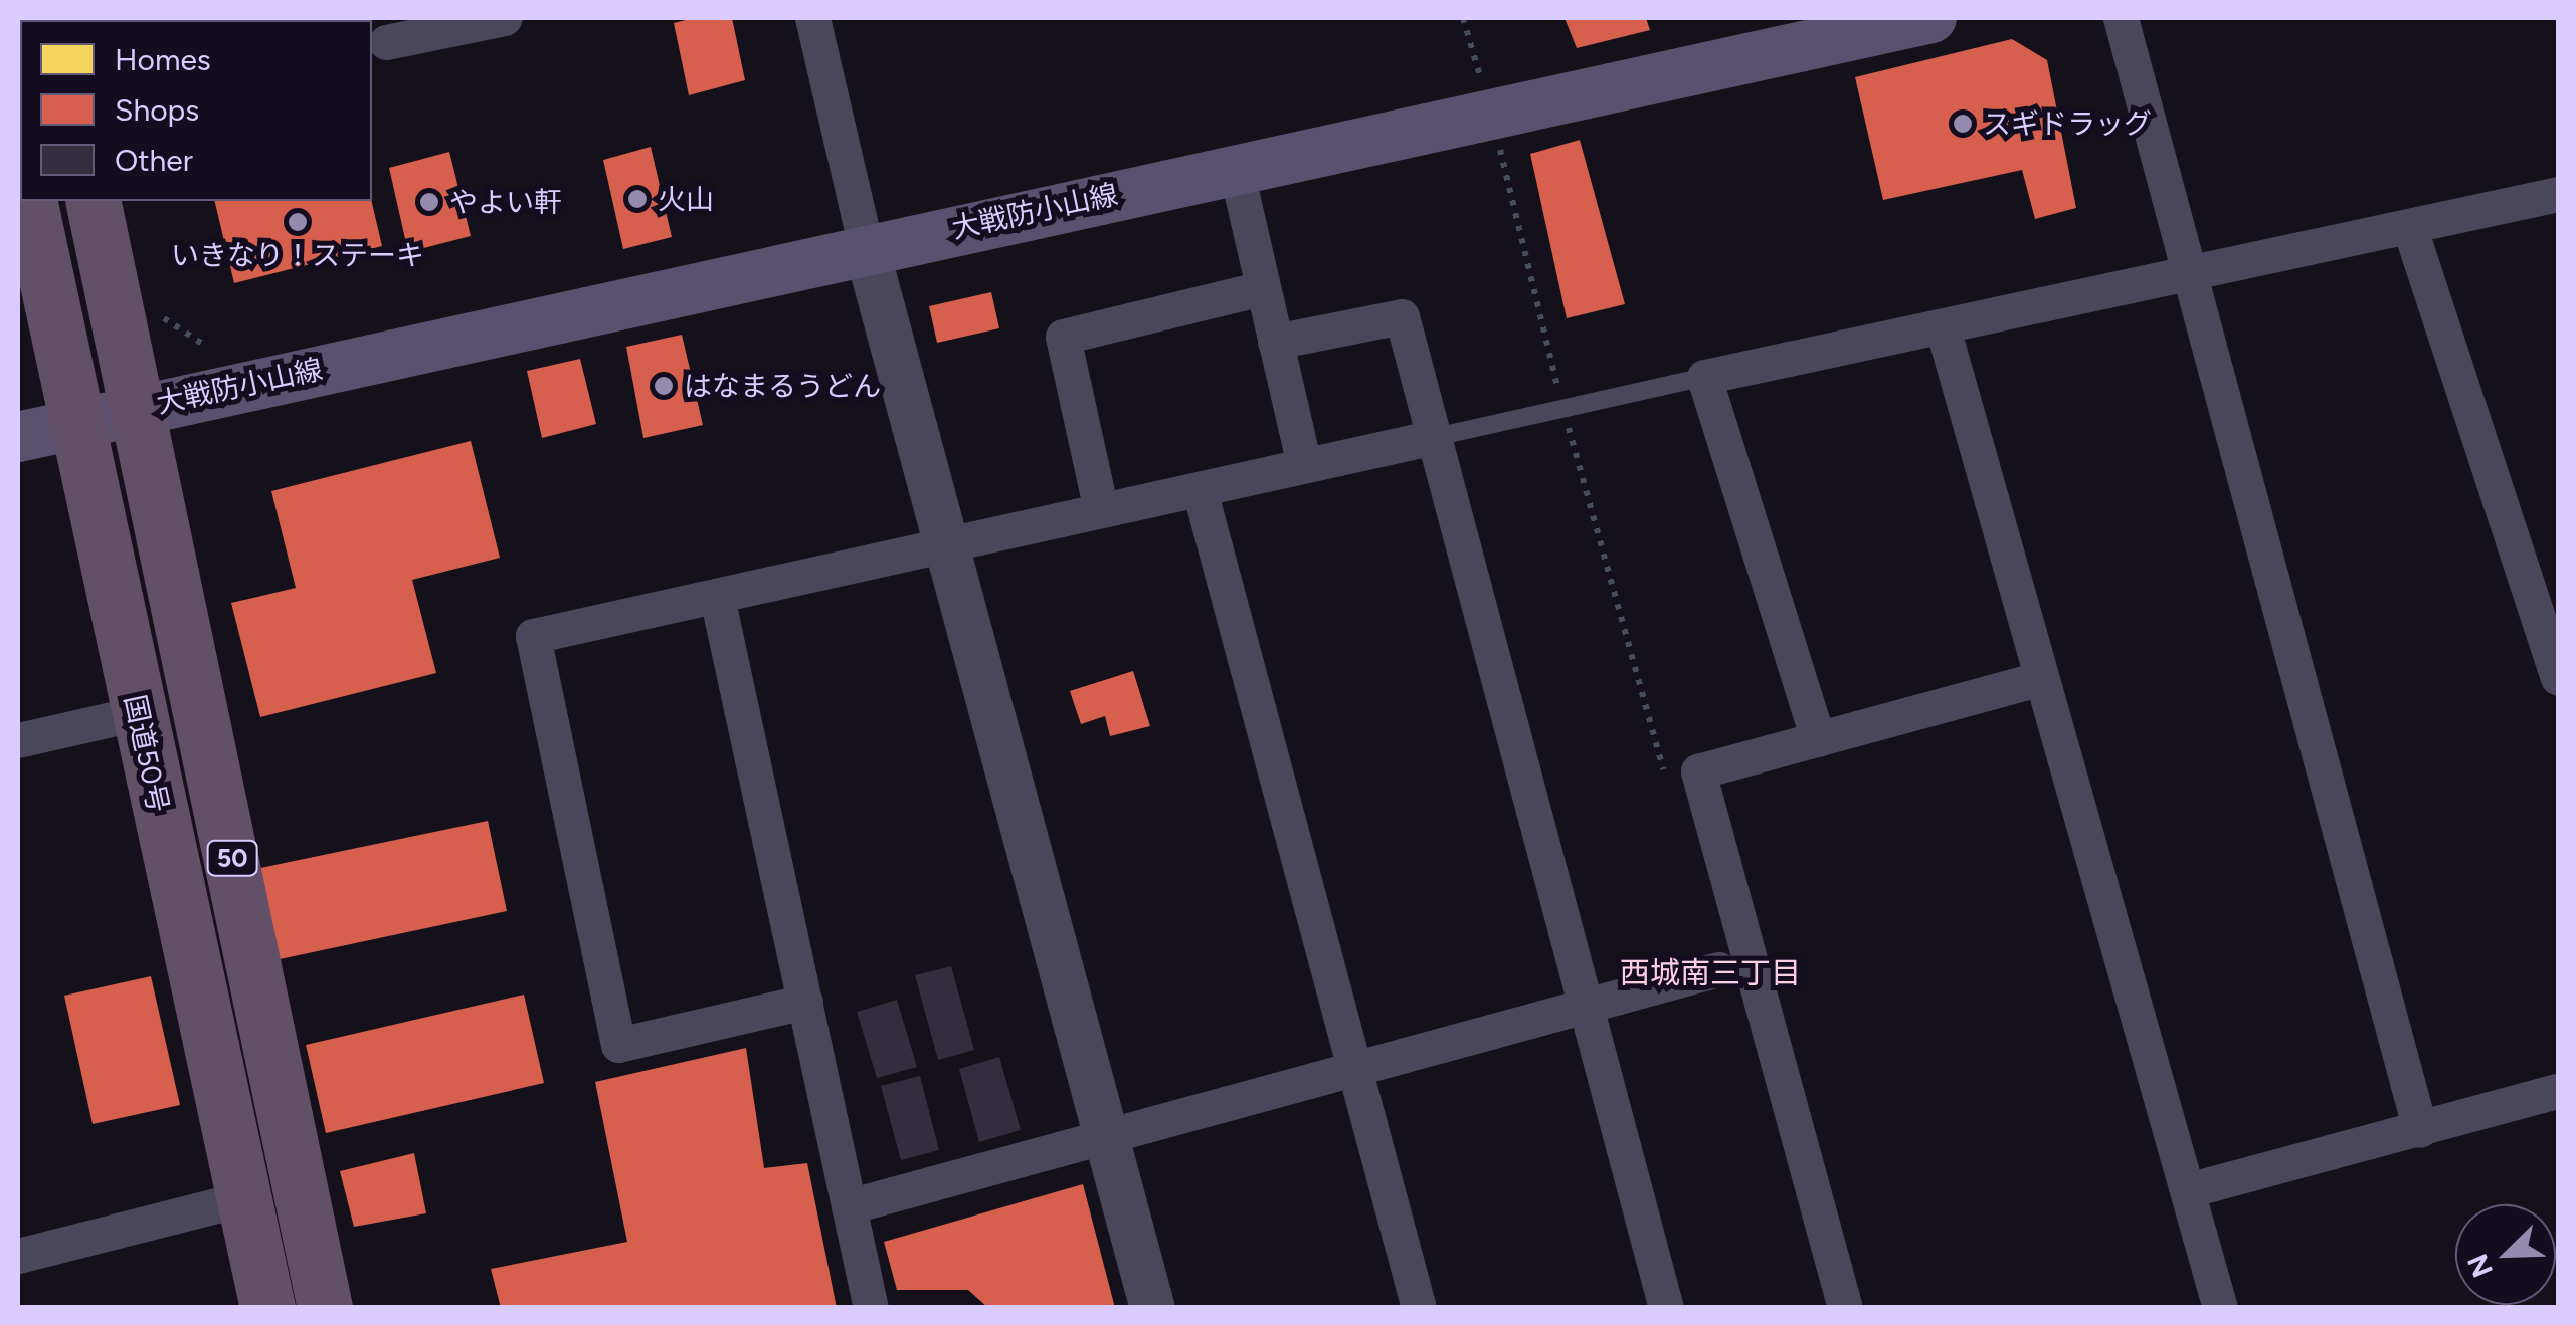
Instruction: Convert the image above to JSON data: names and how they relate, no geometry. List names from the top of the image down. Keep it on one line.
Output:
{"streets":{"highway":["国道50号","50"],"main road":["大戦防小山線"]},"crossings":[["大戦防小山線","国道50号"],["大戦防小山線","50"]],"districts":["西城南三丁目"],"places":["スギドラッグ","火山","やよい軒","いきなり！ステーキ","はなまるうどん"],"legend":["Homes","Shops","Other"],"north":"bottom left"}
